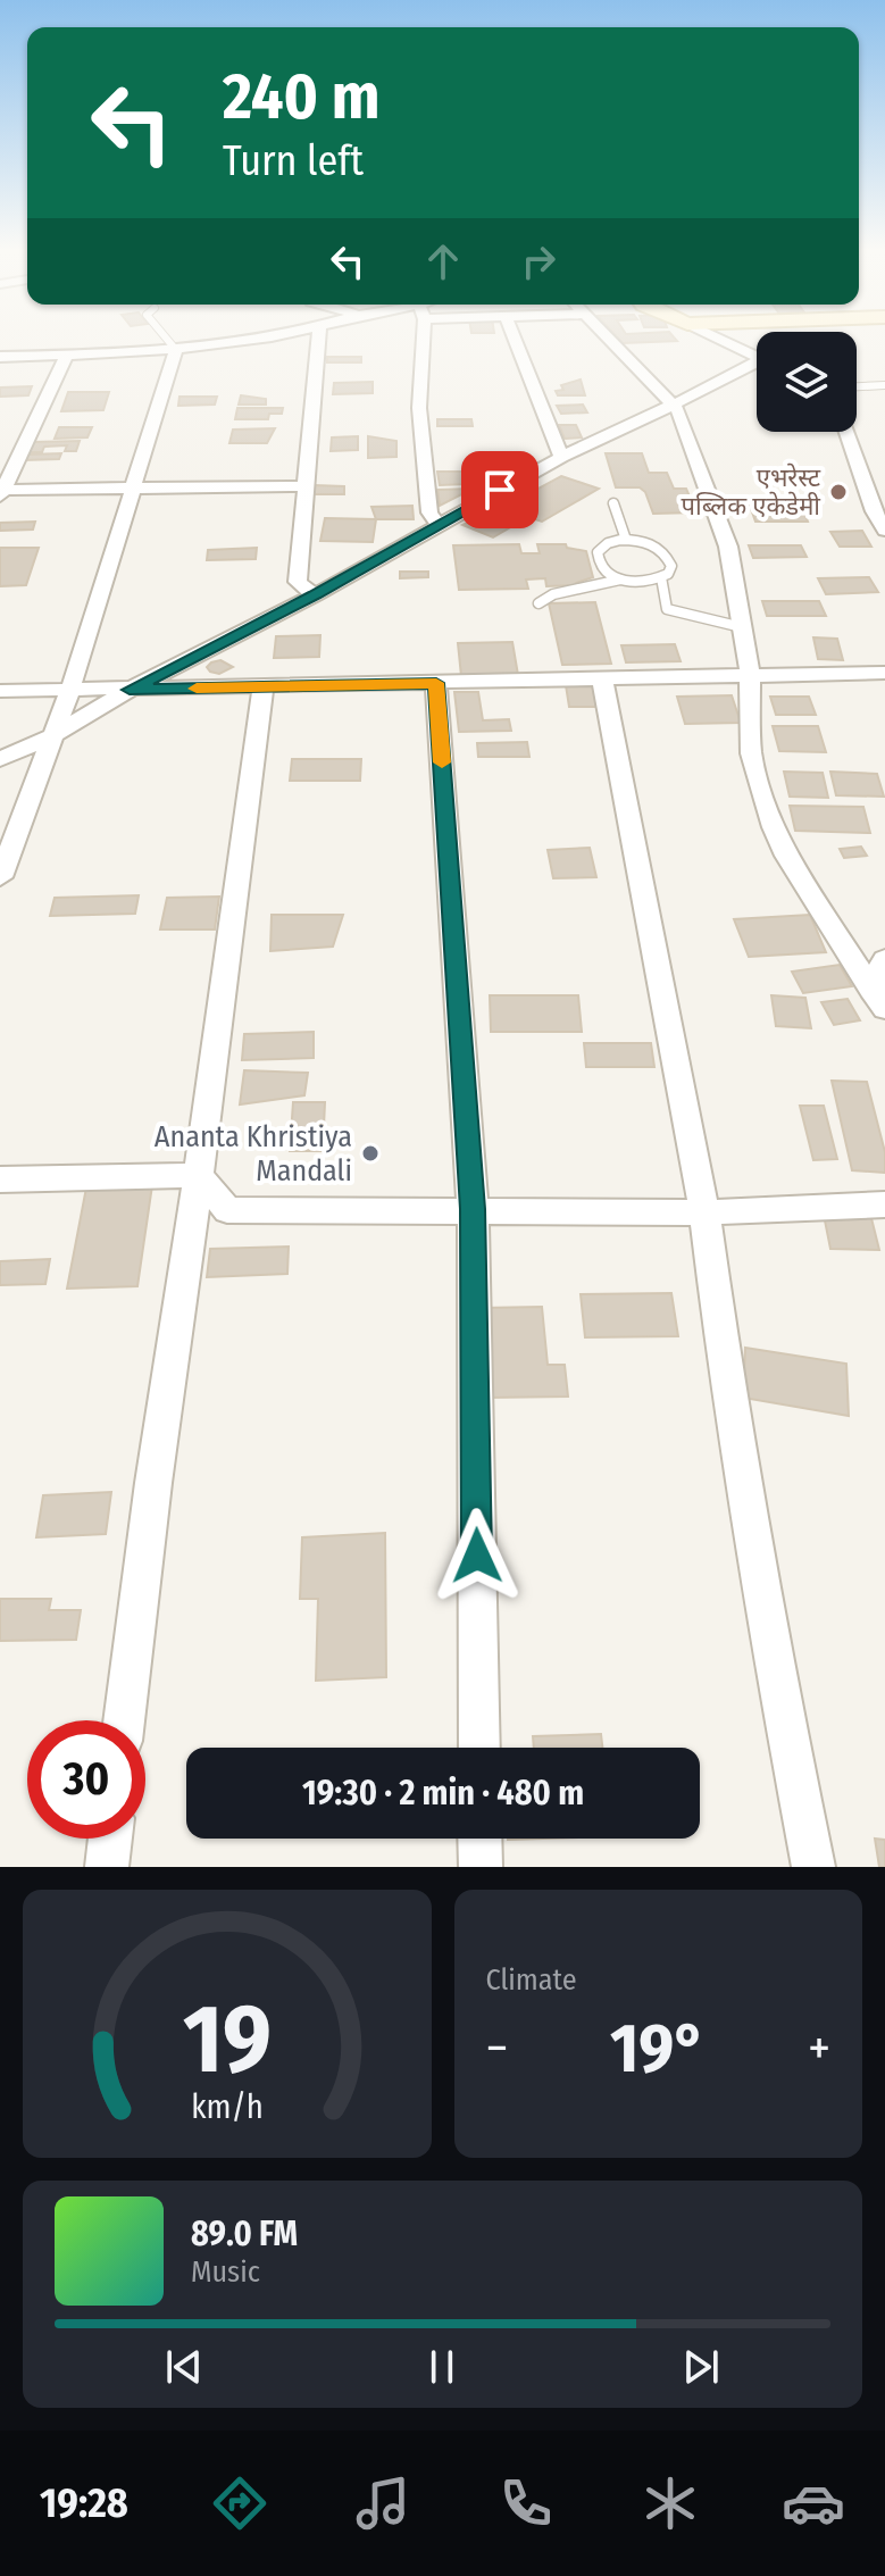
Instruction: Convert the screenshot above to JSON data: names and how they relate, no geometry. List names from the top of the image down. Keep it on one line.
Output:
{"places":["एभरेस्ट पब्लिक एकेडेमी","Ananta Khristiya Mandali"],"page":{"turn":["240 m","Turn left"],"limit":"30","trip":"19:30 · 2 min · 480 m","tile":"Climate","heat":["−","19°","+"],"song":["89.0 FM","Music"],"tabs":"19:28","gauge":["19","km/h"]}}
